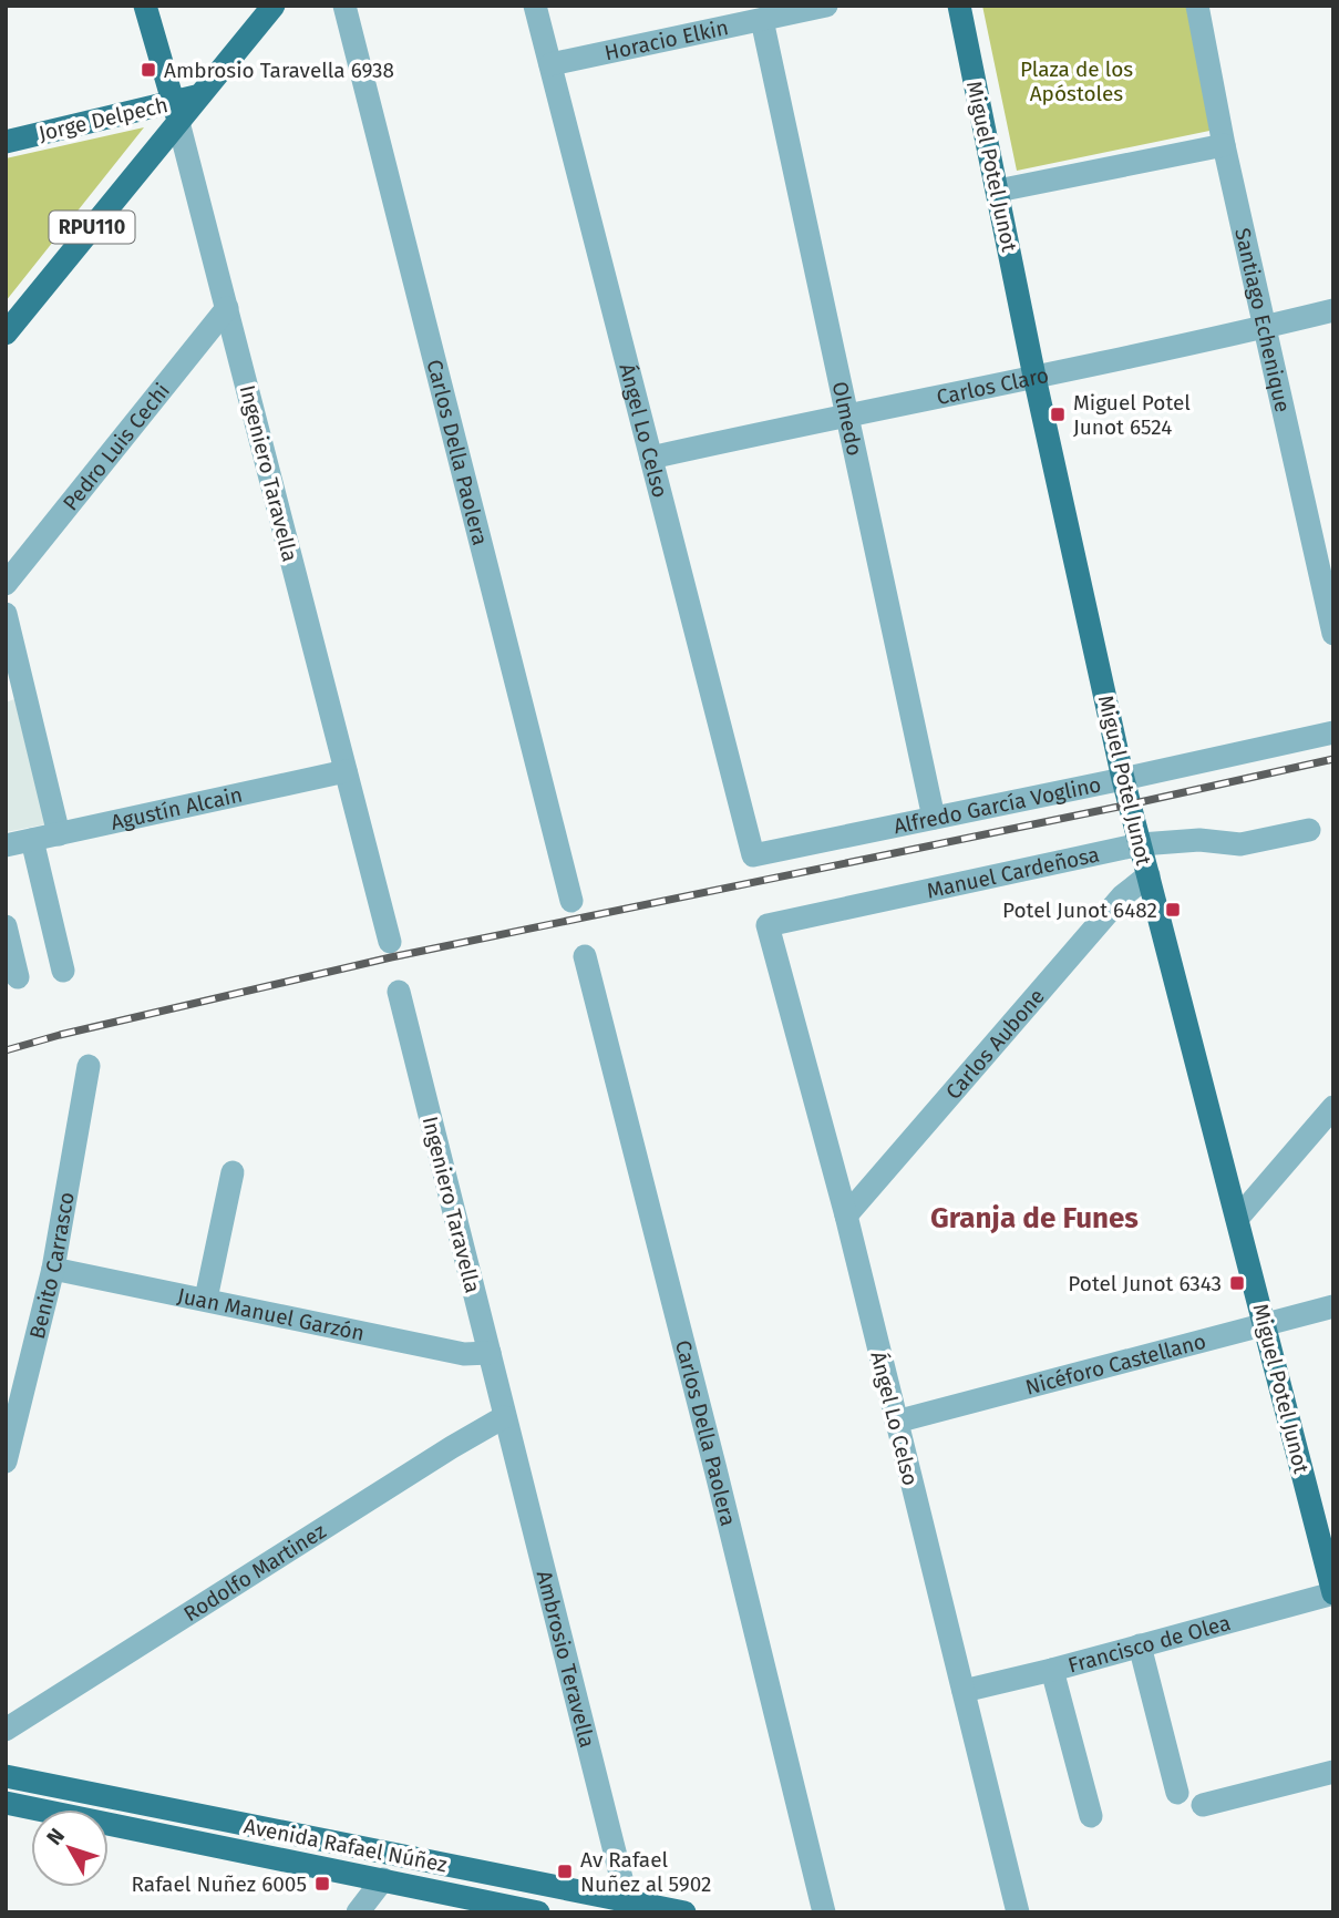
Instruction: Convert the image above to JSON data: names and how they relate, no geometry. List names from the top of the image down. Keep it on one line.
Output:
{"streets":{"main road":["Jorge Delpech","Miguel Potel Junot","RPU110","Ingeniero Taravella","Avenida Rafael Núñez"],"street":["Horacio Elkin","Santiago Echenique","Carlos Claro","Olmedo","Ángel Lo Celso","Pedro Luis Cechi","Carlos Della Paolera","Alfredo García Voglino","Agustín Alcain","Manuel Cardeñosa","Carlos Aubone","Benito Carrasco","Juan Manuel Garzón","Nicéforo Castellano","Rodolfo Martinez","Francisco de Olea","Ambrosio Teravella"]},"crossings":[["Horacio Elkin","Olmedo"],["Horacio Elkin","Ángel Lo Celso"],["Jorge Delpech","RPU110"],["Jorge Delpech","Ingeniero Taravella"],["Miguel Potel Junot","Carlos Claro"],["Miguel Potel Junot","Alfredo García Voglino"],["Miguel Potel Junot","Manuel Cardeñosa"],["Miguel Potel Junot","Carlos Aubone"],["Miguel Potel Junot","Nicéforo Castellano"],["Miguel Potel Junot","Francisco de Olea"],["RPU110","Ingeniero Taravella"],["Santiago Echenique","Carlos Claro"],["Carlos Claro","Olmedo"],["Carlos Claro","Ángel Lo Celso"],["Olmedo","Alfredo García Voglino"],["Ángel Lo Celso","Alfredo García Voglino"],["Ángel Lo Celso","Manuel Cardeñosa"],["Ángel Lo Celso","Carlos Aubone"],["Ángel Lo Celso","Nicéforo Castellano"],["Ángel Lo Celso","Francisco de Olea"],["Pedro Luis Cechi","Ingeniero Taravella"],["Ingeniero Taravella","Agustín Alcain"],["Ingeniero Taravella","Juan Manuel Garzón"],["Ingeniero Taravella","Rodolfo Martinez"],["Ingeniero Taravella","Ambrosio Teravella"],["Benito Carrasco","Juan Manuel Garzón"],["Rodolfo Martinez","Ambrosio Teravella"],["Ambrosio Teravella","Avenida Rafael Núñez"]],"districts":["Granja de Funes"],"parks":["Plaza de los Apóstoles"],"places":{"transit":["Ambrosio Taravella 6938","Miguel Potel Junot 6524","Potel Junot 6482","Potel Junot 6343","Av Rafael Nuñez al 5902","Rafael Nuñez 6005"]},"north":"top left"}
